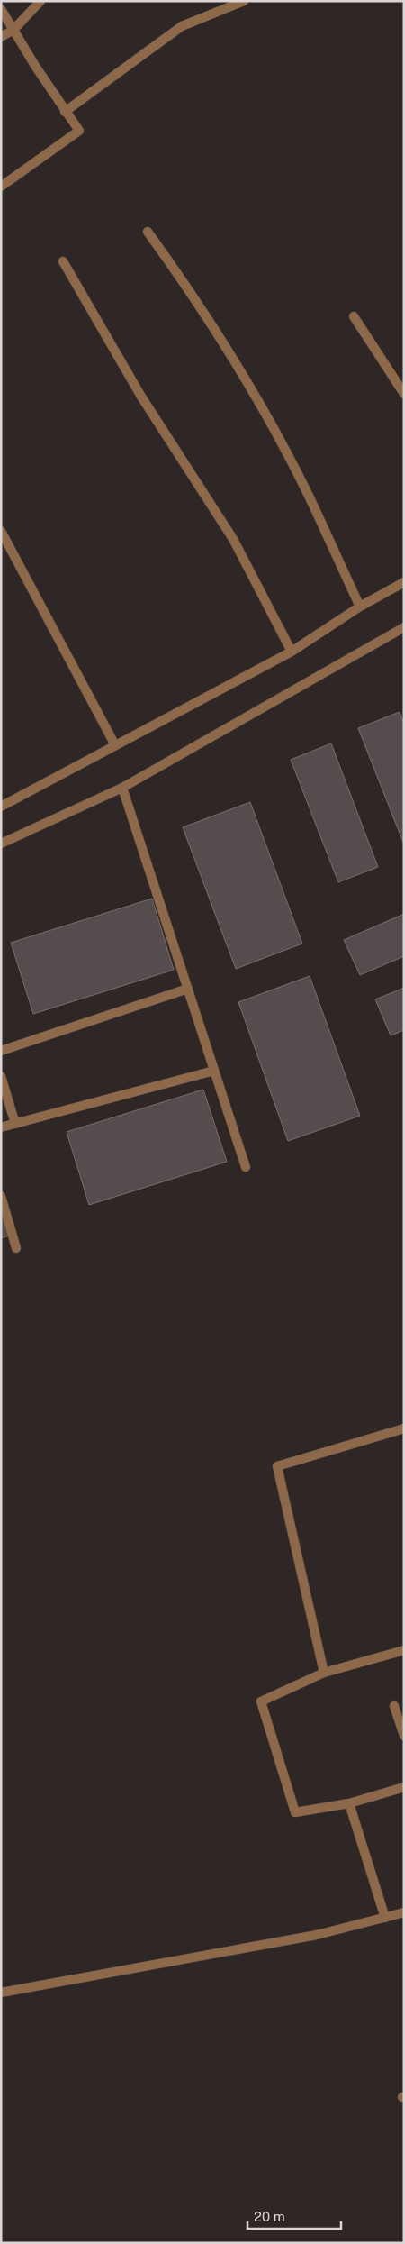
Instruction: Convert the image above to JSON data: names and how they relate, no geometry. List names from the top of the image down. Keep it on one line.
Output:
{"scale_bar":"20 m"}
